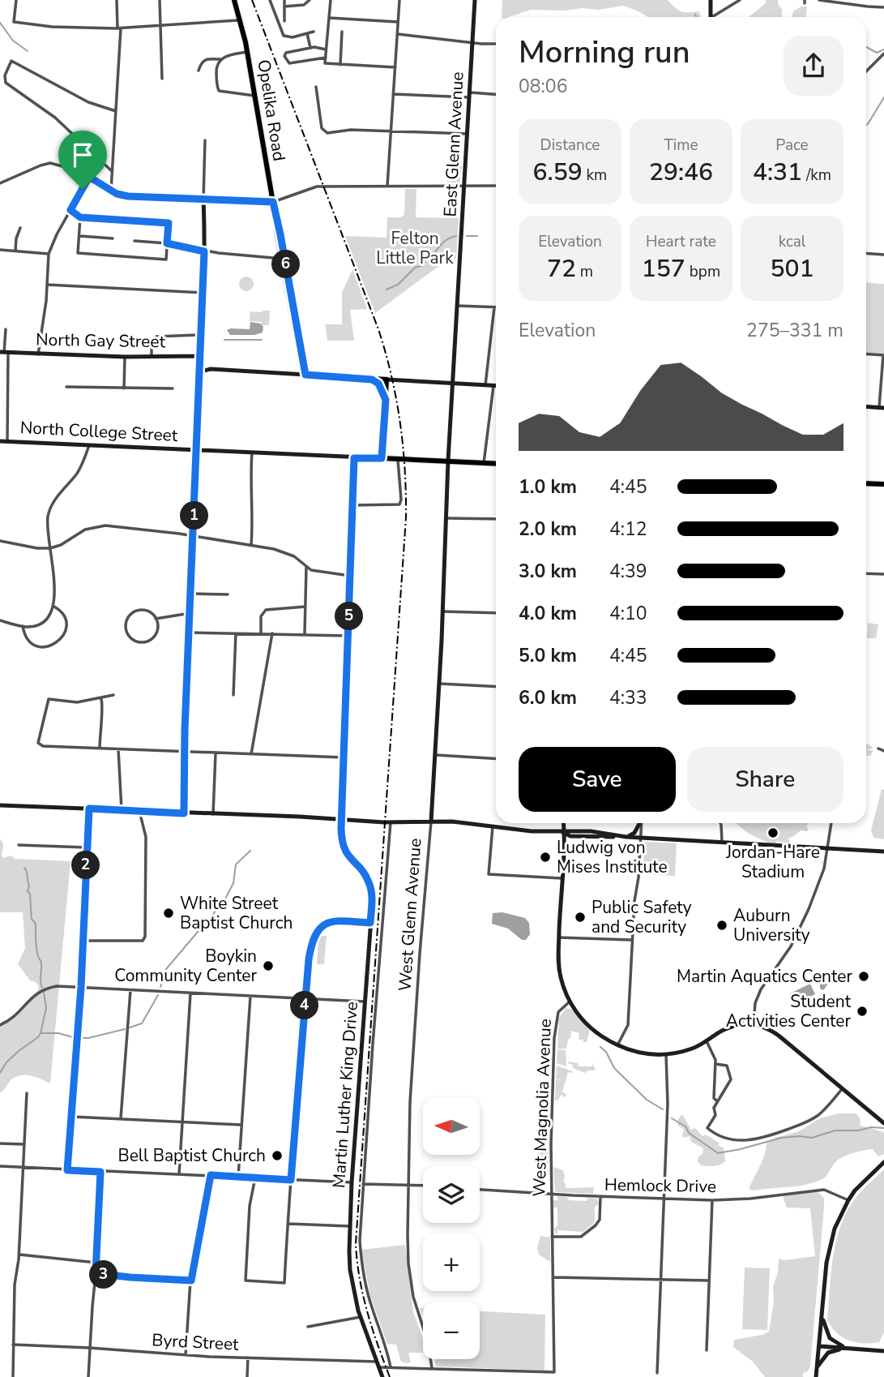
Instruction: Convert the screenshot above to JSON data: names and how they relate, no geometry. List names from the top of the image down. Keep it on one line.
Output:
{"streets":{"main road":["Opelika Road","North College Street"],"street":["East Glenn Avenue","North Gay Street","West Glenn Avenue","Martin Luther King Drive","West Magnolia Avenue","Hemlock Drive","Byrd Street"]},"crossings":[["East Glenn Avenue","North College Street"],["East Glenn Avenue","West Glenn Avenue"],["North College Street","West Glenn Avenue"],["North College Street","Martin Luther King Drive"],["West Glenn Avenue","Byrd Street"],["Martin Luther King Drive","Byrd Street"],["West Magnolia Avenue","Hemlock Drive"],["West Magnolia Avenue","Byrd Street"]],"parks":["Felton Little Park"],"places":["Jordan-Hare Stadium","Ludwig von Mises Institute","White Street Baptist Church","Public Safety and Security","Auburn University","Boykin Community Center","Martin Aquatics Center","Student Activities Center","Bell Baptist Church"],"north":"left","page":{"heading":["Morning run","08:06"],"stats":[["Distance","6.59 km"],["Time","29:46"],["Pace","4:31 /km"],["Elevation","72 m"],["Heart rate","157 bpm"],["kcal","501"]],"pins":["6","1","5","2","4","3"],"chart":["Elevation","275–331 m"],"list":[{"name":"1.0 km","note":"4:45"},{"name":"2.0 km","note":"4:12"},{"name":"3.0 km","note":"4:39"},{"name":"4.0 km","note":"4:10"},{"name":"5.0 km","note":"4:45"},{"name":"6.0 km","note":"4:33"}],"buttons":["Save","Share"],"map_buttons":["+","−"]}}
